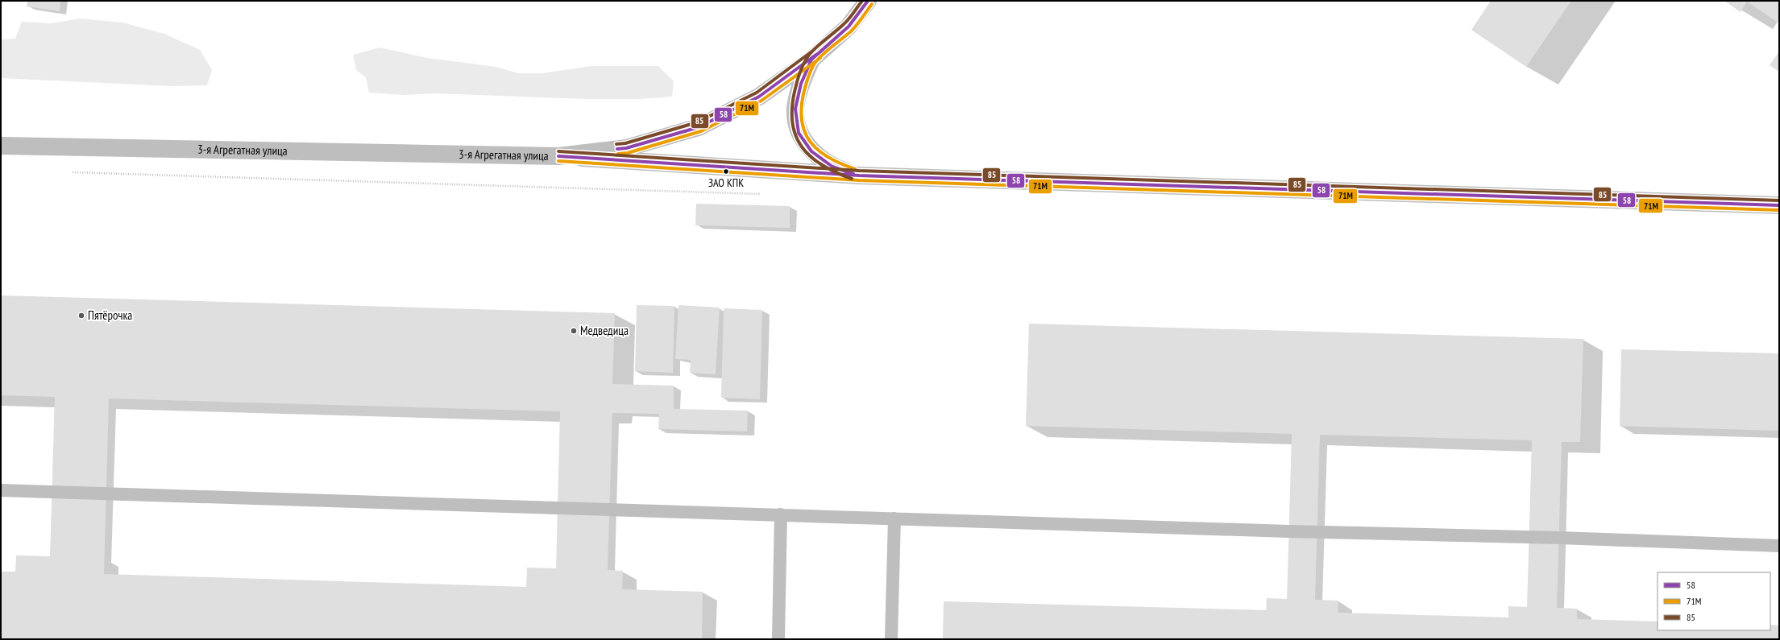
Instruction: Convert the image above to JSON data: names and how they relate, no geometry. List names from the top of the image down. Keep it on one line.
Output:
{"streets":{"street":["3-я Агрегатная улица"]},"places":["ЗАО КПК","Пятёрочка","Медведица"],"lines":["transit line 58","transit line 85","transit line 71М"],"legend":["58","71М","85"]}
